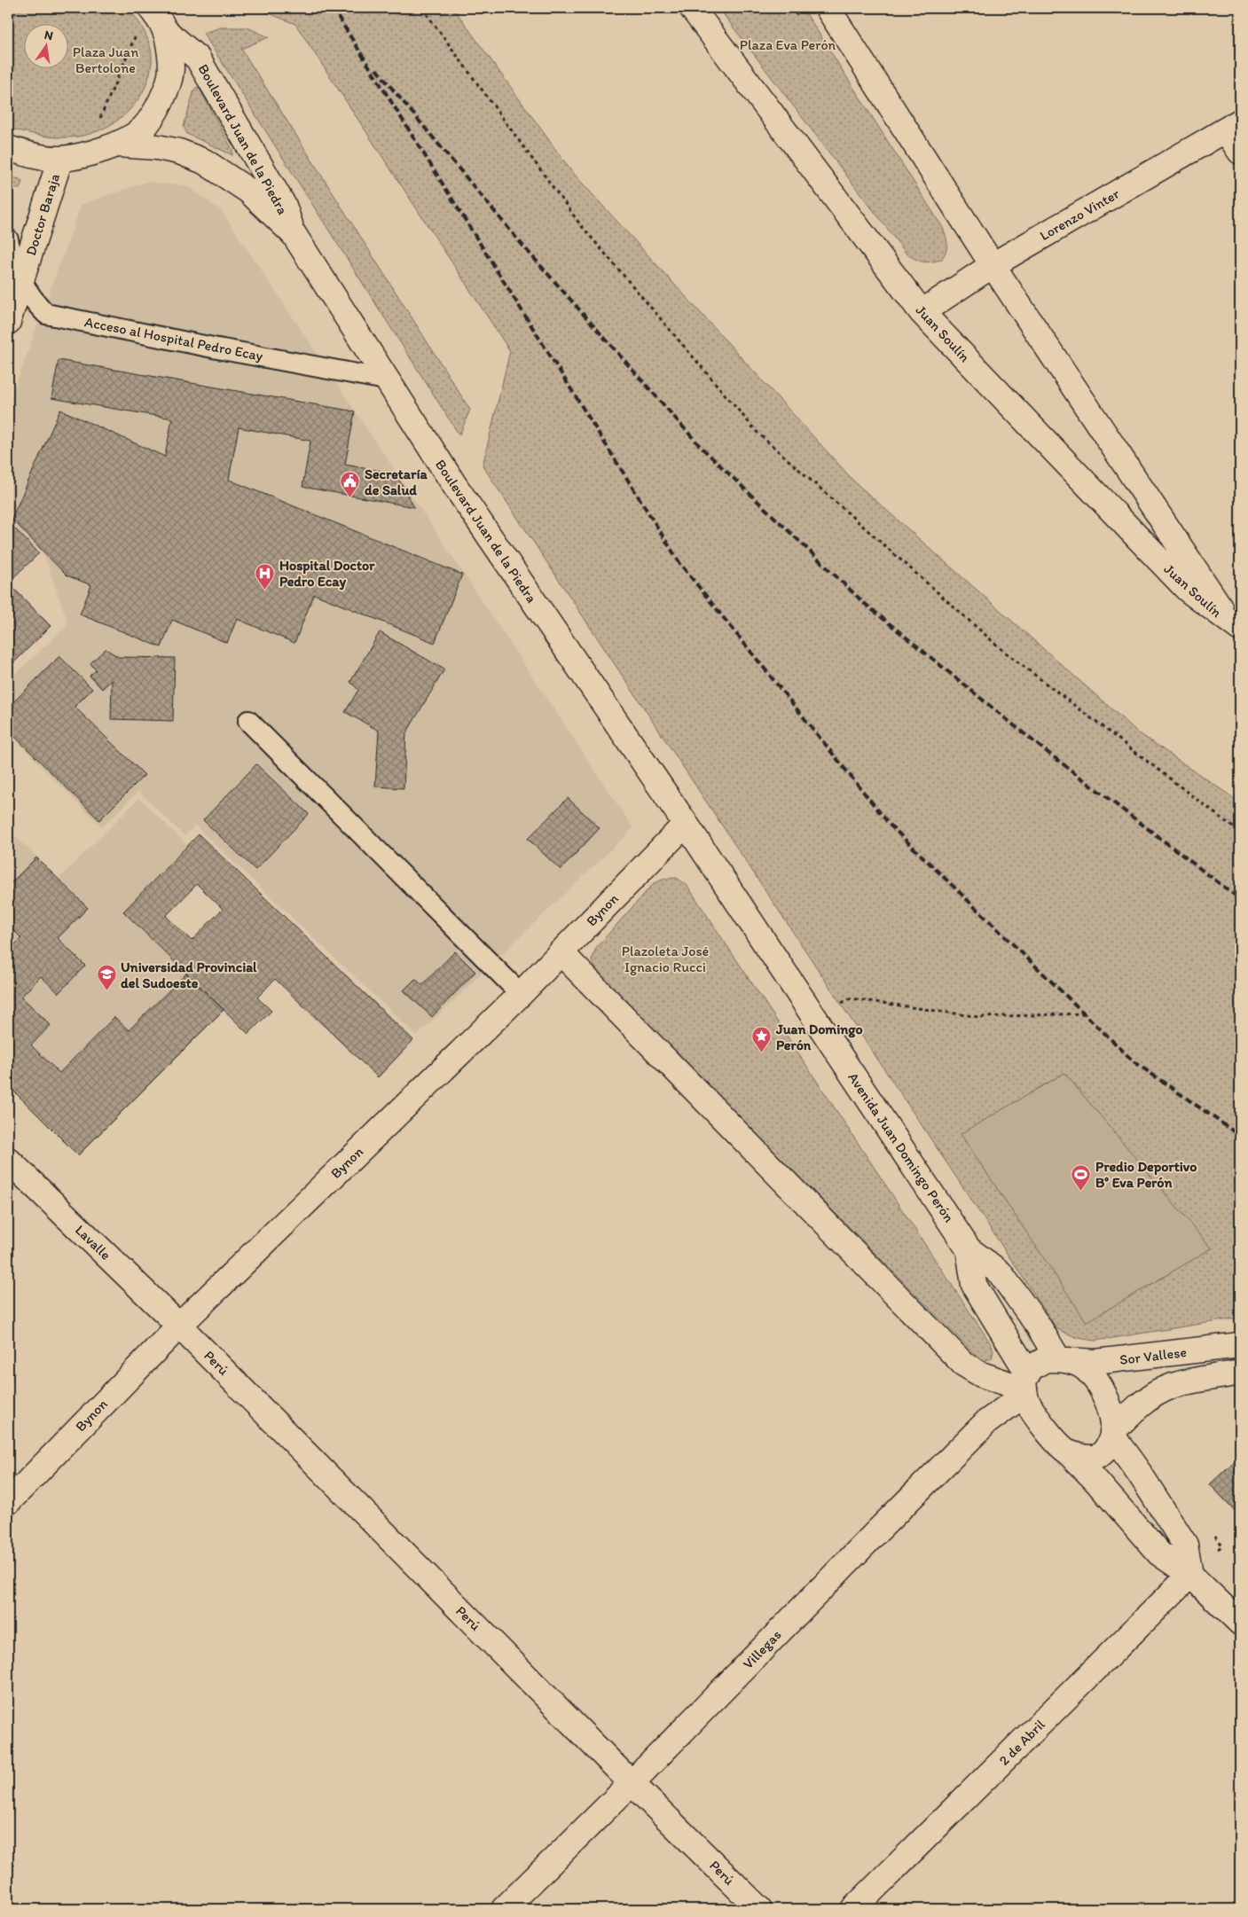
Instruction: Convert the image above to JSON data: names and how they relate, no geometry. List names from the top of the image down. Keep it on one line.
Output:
{"streets":{"street":["Boulevard Juan de la Piedra","Doctor Baraja","Lorenzo Vinter","Juan Soulín","Bynon","Avenida Juan Domingo Perón","Lavalle","Sor Vallese","Perú","Villegas","2 de Abril"],"lane":["Acceso al Hospital Pedro Ecay"]},"crossings":[["Boulevard Juan de la Piedra","Doctor Baraja"],["Boulevard Juan de la Piedra","Acceso al Hospital Pedro Ecay"],["Boulevard Juan de la Piedra","Bynon"],["Boulevard Juan de la Piedra","Avenida Juan Domingo Perón"],["Doctor Baraja","Acceso al Hospital Pedro Ecay"],["Lorenzo Vinter","Juan Soulín"],["Bynon","Avenida Juan Domingo Perón"],["Bynon","Lavalle"],["Bynon","Perú"],["Avenida Juan Domingo Perón","Sor Vallese"],["Avenida Juan Domingo Perón","Villegas"],["Lavalle","Perú"],["Sor Vallese","Villegas"],["Perú","Villegas"]],"parks":["Plaza Eva Perón","Plaza Juan Bertolone","Plazoleta José Ignacio Rucci"],"places":{"public building":["Secretaría de Salud"],"hospital":["Hospital Doctor Pedro Ecay"],"school or university":["Universidad Provincial del Sudoeste"],"place":["Juan Domingo Perón"],"sports":["Predio Deportivo B° Eva Perón"]},"north":"top"}
